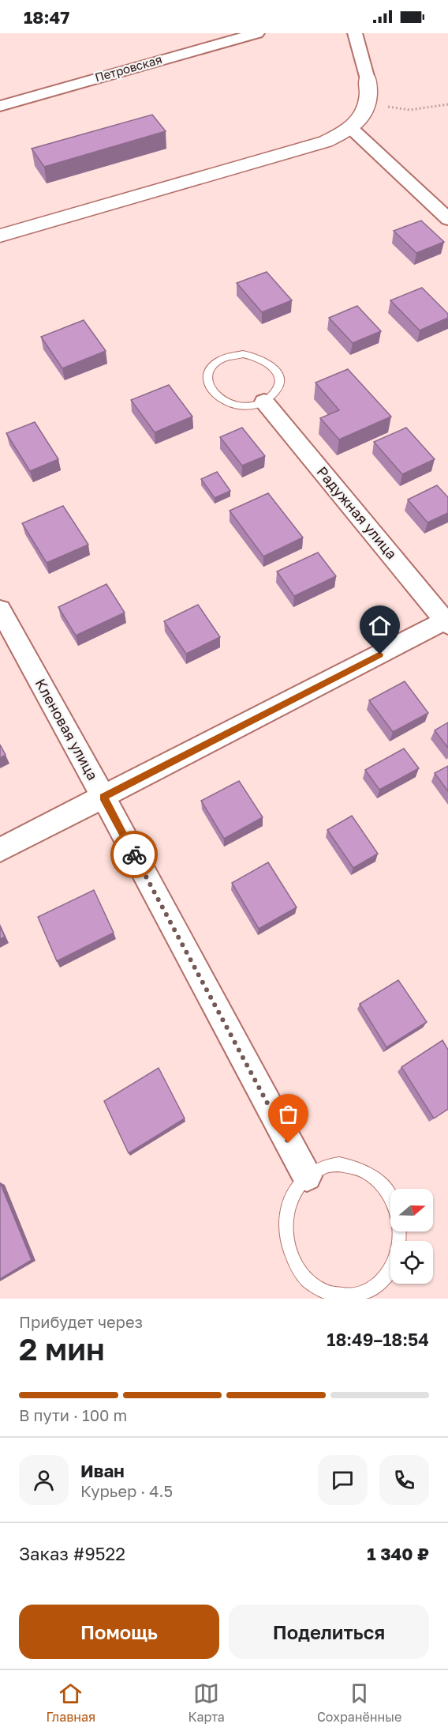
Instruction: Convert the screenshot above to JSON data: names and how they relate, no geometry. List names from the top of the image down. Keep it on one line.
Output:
{"streets":{"street":["Петровская","Радужная улица","Кленовая улица"]},"north":"right","page":{"status":"18:47","heading":["2 мин","Прибудет через","18:49–18:54"],"panel":["Иван","Курьер · 4.5","Заказ #9522","1 340 ₽"],"bar":"В пути · 100 m","buttons":["Помощь","Поделиться"],"tabs":["Главная","Карта","Сохранённые"]}}
